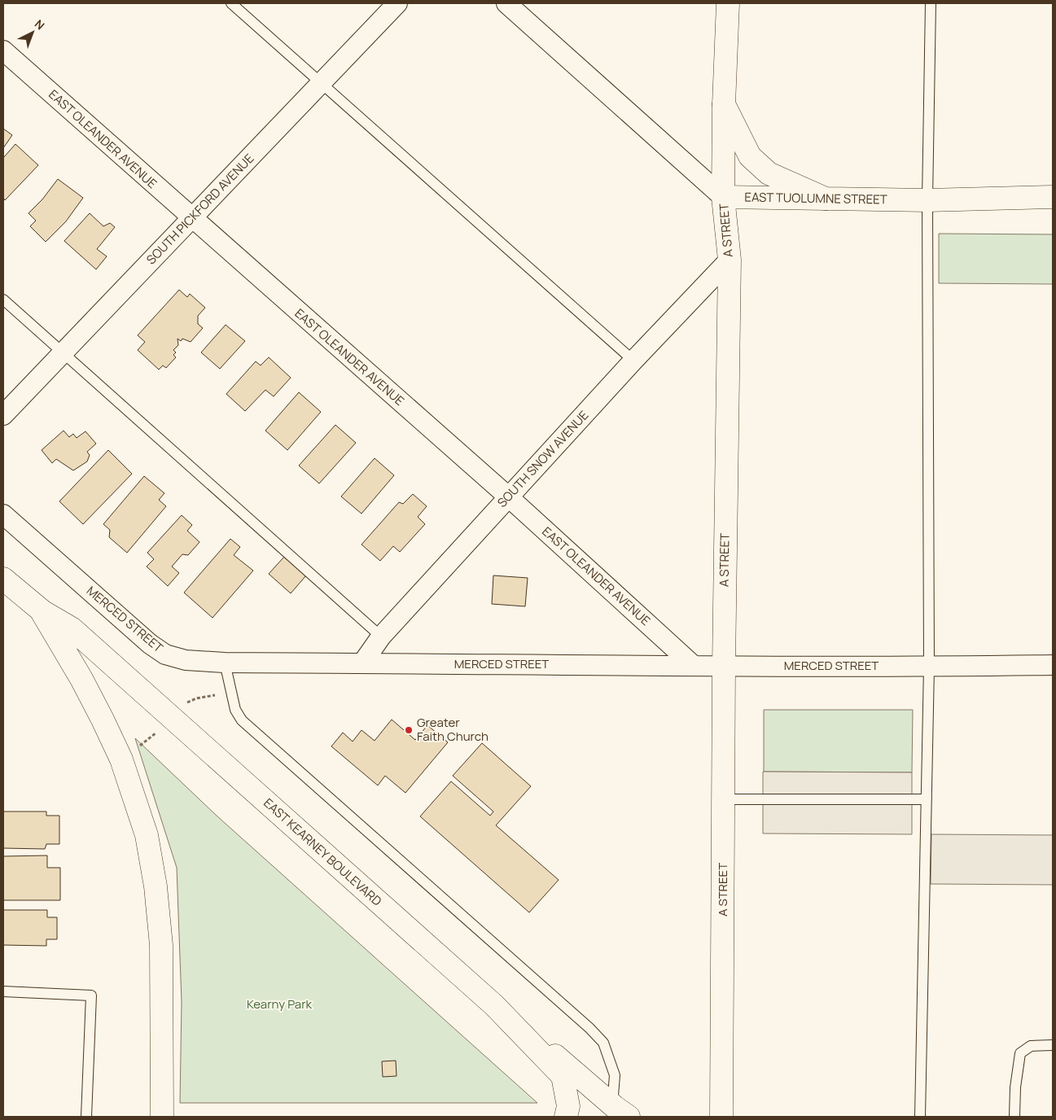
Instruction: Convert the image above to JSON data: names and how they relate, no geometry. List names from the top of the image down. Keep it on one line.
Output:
{"streets":{"main road":["EAST TUOLUMNE STREET","A STREET","EAST KEARNEY BOULEVARD"],"street":["EAST OLEANDER AVENUE","SOUTH PICKFORD AVENUE","SOUTH SNOW AVENUE","MERCED STREET"]},"crossings":[["EAST OLEANDER AVENUE","SOUTH PICKFORD AVENUE"],["EAST OLEANDER AVENUE","SOUTH SNOW AVENUE"],["EAST OLEANDER AVENUE","MERCED STREET"],["EAST TUOLUMNE STREET","A STREET"],["A STREET","SOUTH SNOW AVENUE"],["A STREET","MERCED STREET"],["SOUTH SNOW AVENUE","MERCED STREET"]],"parks":["Kearny Park"],"places":["Greater Faith Church"],"north":"top right"}
